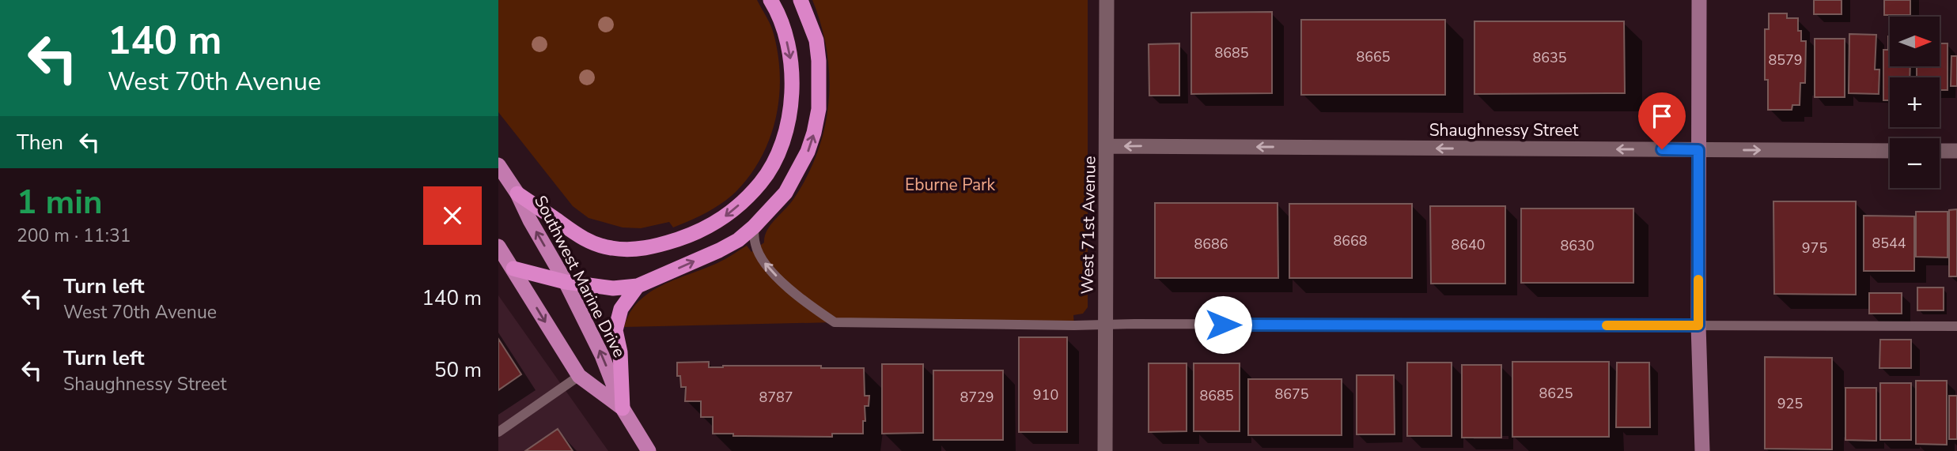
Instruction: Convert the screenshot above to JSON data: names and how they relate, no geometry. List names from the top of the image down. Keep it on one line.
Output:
{"streets":{"main road":["Southwest Marine Drive"],"street":["Shaughnessy Street","West 71st Avenue"]},"crossings":[["Shaughnessy Street","West 71st Avenue"]],"parks":["Eburne Park"],"house_numbers":["8685","8665","8635","8579","8668","8544","8686","8640","8630","975","8625","8675","910","8685","8787","8729","925"],"north":"right","page":{"turn":["140 m","West 70th Avenue"],"map_buttons":["+","−"],"then":"Then","heading":["1 min","200 m · 11:31"],"list":[{"name":"Turn left","note":"West 70th Avenue","value":"140 m"},{"name":"Turn left","note":"Shaughnessy Street","value":"50 m"}]}}
